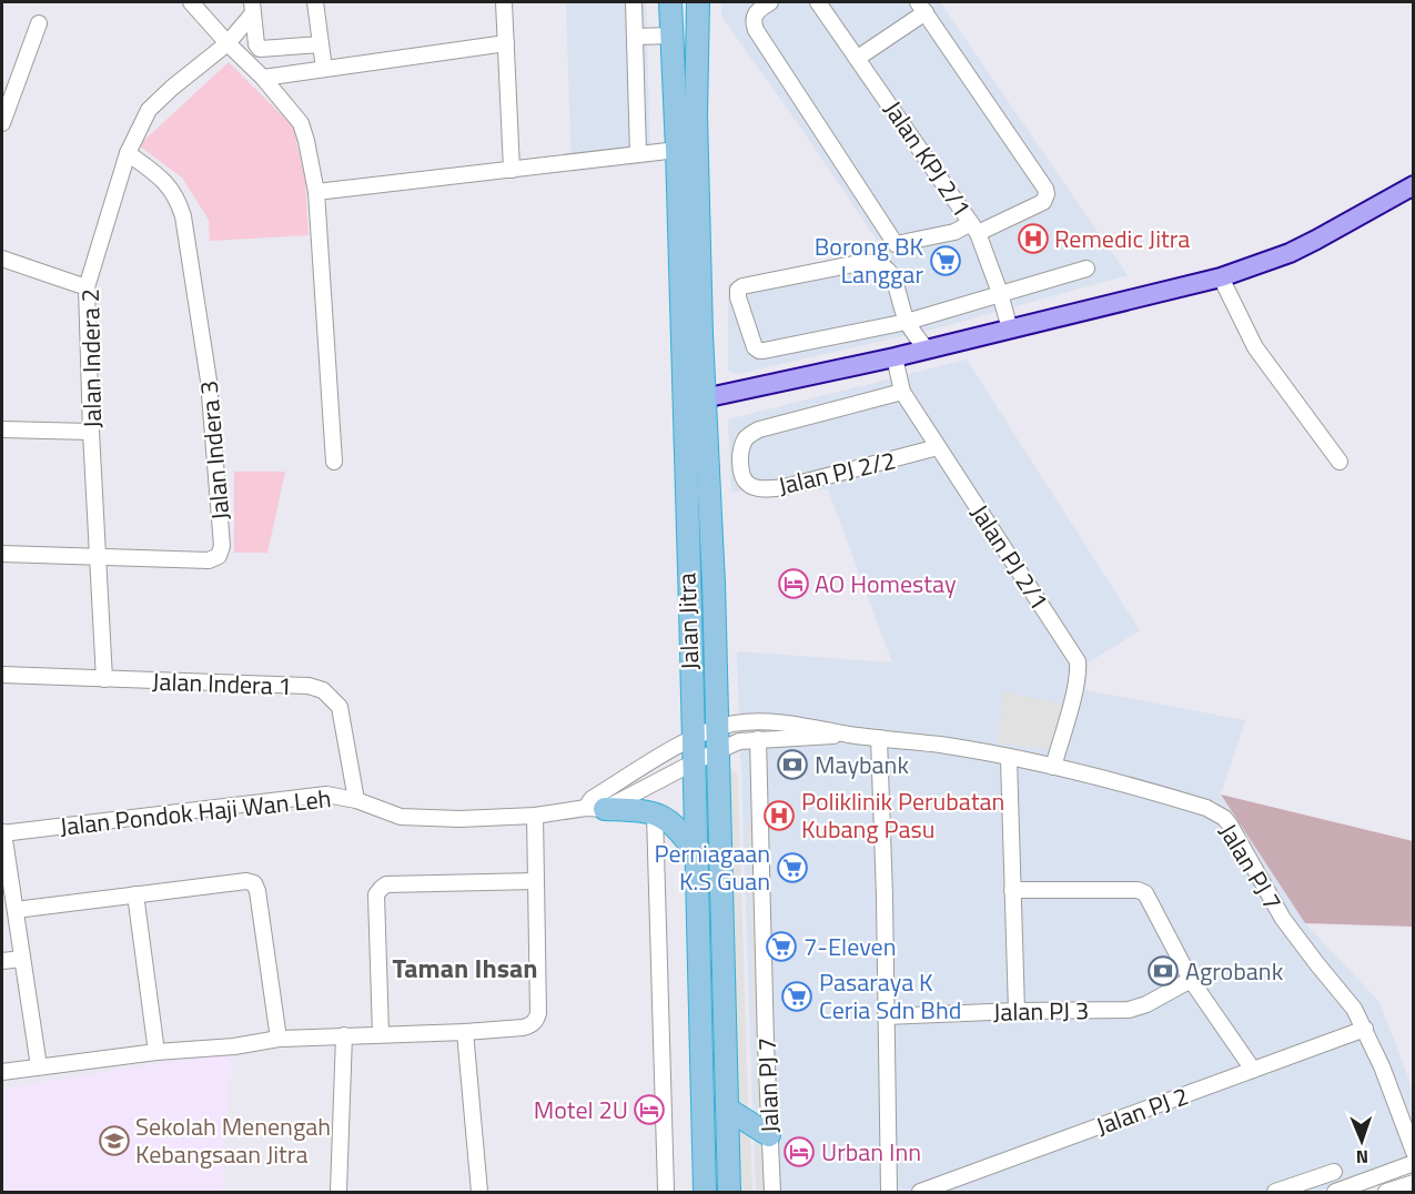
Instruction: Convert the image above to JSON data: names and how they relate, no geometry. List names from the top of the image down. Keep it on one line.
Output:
{"streets":{"highway":["Jalan Jitra"],"street":["Jalan KPJ 2/1","Jalan Indera 2","Jalan Indera 3","Jalan PJ 2/2","Jalan PJ 2/1","Jalan Indera 1","Jalan Pondok Haji Wan Leh","Jalan PJ 7","Jalan PJ 3","Jalan PJ 2"]},"crossings":[["Jalan Indera 2","Jalan Indera 3"],["Jalan Indera 2","Jalan Indera 1"],["Jalan PJ 2/2","Jalan PJ 2/1"],["Jalan PJ 2/1","Jalan PJ 7"],["Jalan Jitra","Jalan Pondok Haji Wan Leh"],["Jalan Indera 1","Jalan Pondok Haji Wan Leh"],["Jalan Pondok Haji Wan Leh","Jalan PJ 7"],["Jalan PJ 7","Jalan PJ 2"]],"districts":["Taman Ihsan"],"places":{"hospital":["Remedic Jitra","Poliklinik Perubatan Kubang Pasu"],"supermarket":["Borong BK Langgar","Perniagaan K.S Guan","7-Eleven","Pasaraya K Ceria Sdn Bhd"],"hotel":["AO Homestay","Motel 2U","Urban Inn"],"bank":["Maybank","Agrobank"],"school or university":["Sekolah Menengah Kebangsaan Jitra"]},"north":"bottom"}
